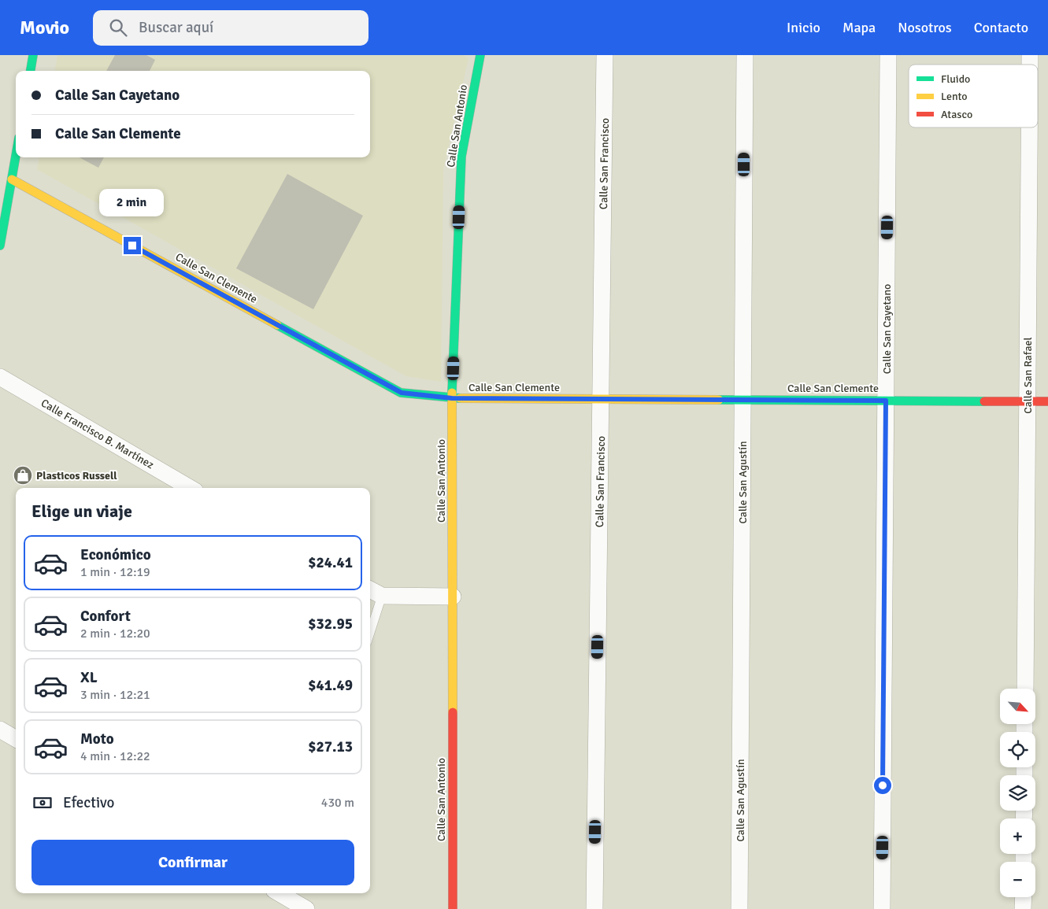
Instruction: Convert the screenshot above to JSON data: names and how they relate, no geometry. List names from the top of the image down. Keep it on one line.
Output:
{"streets":{"street":["Calle San Antonio","Calle San Francisco","Calle San Clemente","Calle San Cayetano","Calle San Rafael","Calle Francisco B. Martínez","Calle San Agustín"]},"crossings":[["Calle San Antonio","Calle San Clemente"],["Calle San Francisco","Calle San Clemente"],["Calle San Clemente","Calle San Cayetano"],["Calle San Clemente","Calle San Rafael"],["Calle San Clemente","Calle San Agustín"]],"places":{"shop":["Plasticos Russell"]},"legend":["Fluido","Lento","Atasco"],"north":"bottom right","page":{"header":"Movio","search":"Buscar aquí","nav":["Inicio","Mapa","Nosotros","Contacto"],"banner":["Calle San Cayetano","Calle San Clemente"],"bubble":"2 min","heading":"Elige un viaje","list":[{"name":"Económico","note":"1 min · 12:19","value":"$24.41"},{"name":"Confort","note":"2 min · 12:20","value":"$32.95"},{"name":"XL","note":"3 min · 12:21","value":"$41.49"},{"name":"Moto","note":"4 min · 12:22","value":"$27.13"}],"map_buttons":["+","−"],"pay":["Efectivo","430 m"],"buttons":"Confirmar"}}
